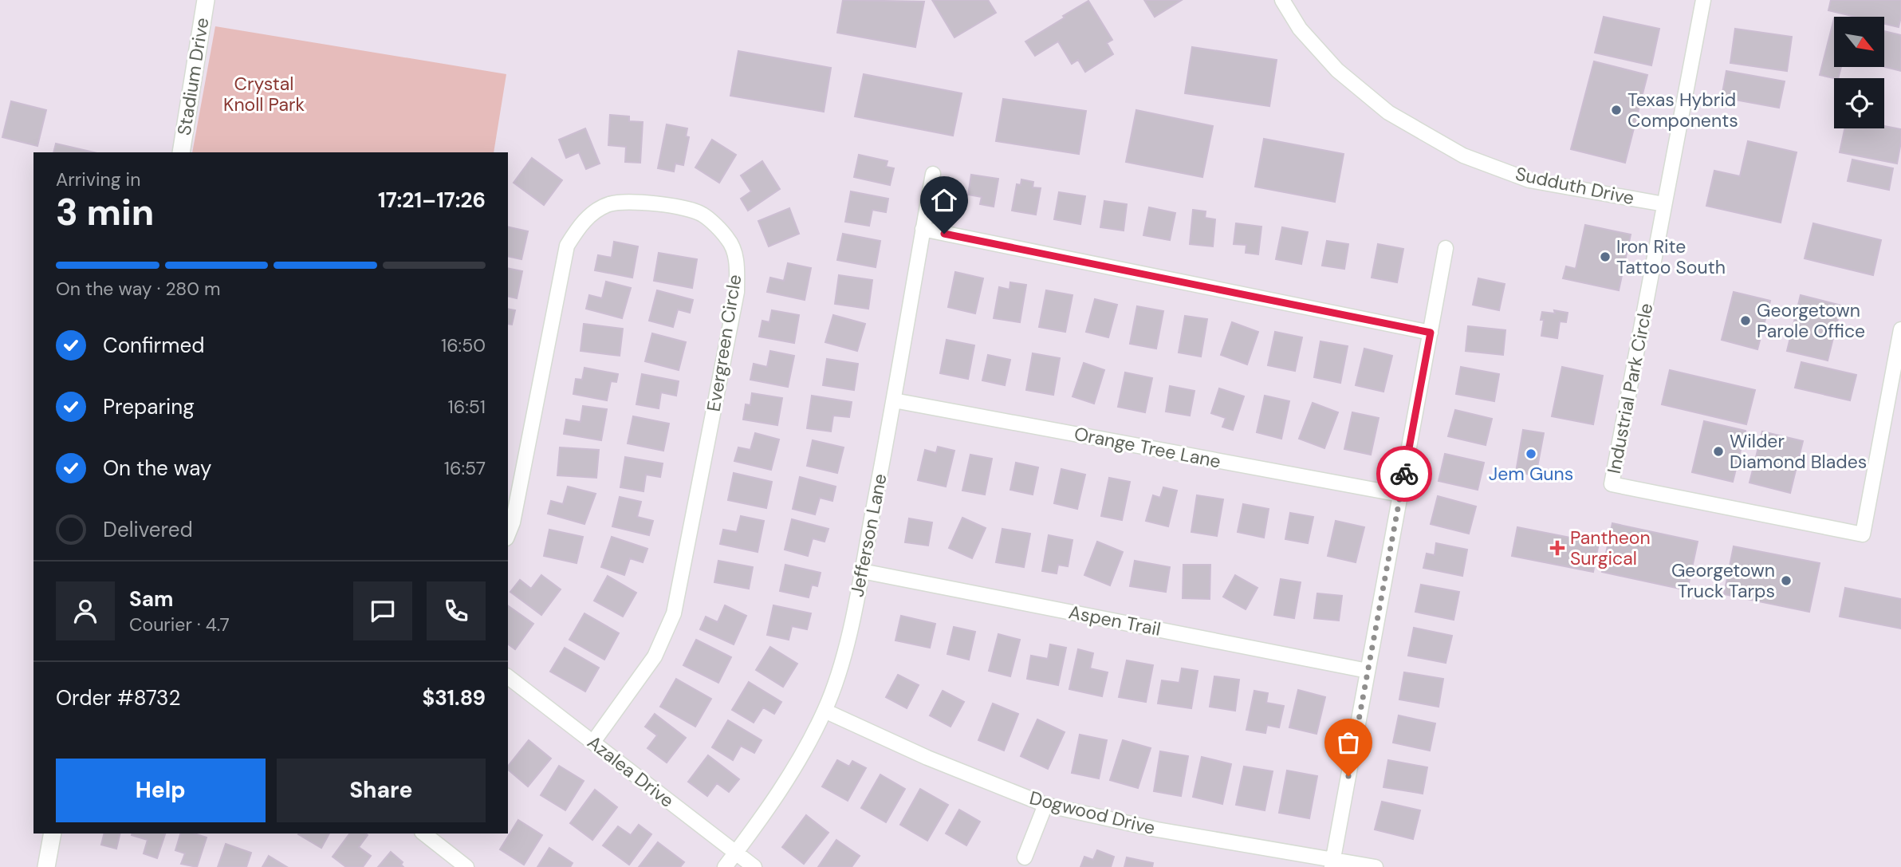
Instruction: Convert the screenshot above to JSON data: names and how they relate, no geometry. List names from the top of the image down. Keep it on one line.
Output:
{"streets":{"street":["Stadium Drive","Sudduth Drive","Evergreen Circle","Industrial Park Circle","Orange Tree Lane","Jefferson Lane","Aspen Trail","Azalea Drive","Dogwood Drive"]},"crossings":[["Sudduth Drive","Industrial Park Circle"],["Evergreen Circle","Azalea Drive"],["Orange Tree Lane","Jefferson Lane"],["Jefferson Lane","Aspen Trail"],["Jefferson Lane","Azalea Drive"],["Jefferson Lane","Dogwood Drive"]],"parks":["Crystal Knoll Park"],"places":{"other":["Texas Hybrid Components","Iron Rite Tattoo South","Georgetown Parole Office","Wilder Diamond Blades","Jem Guns","Georgetown Truck Tarps"],"health":["Pantheon Surgical"]},"north":"bottom right","page":{"heading":["3 min","Arriving in","17:21–17:26"],"panel":["Sam","Courier · 4.7","Order #8732","$31.89"],"bar":"On the way · 280 m","list":[["Confirmed","16:50"],["Preparing","16:51"],["On the way","16:57"],"Delivered"],"buttons":["Help","Share"]}}
